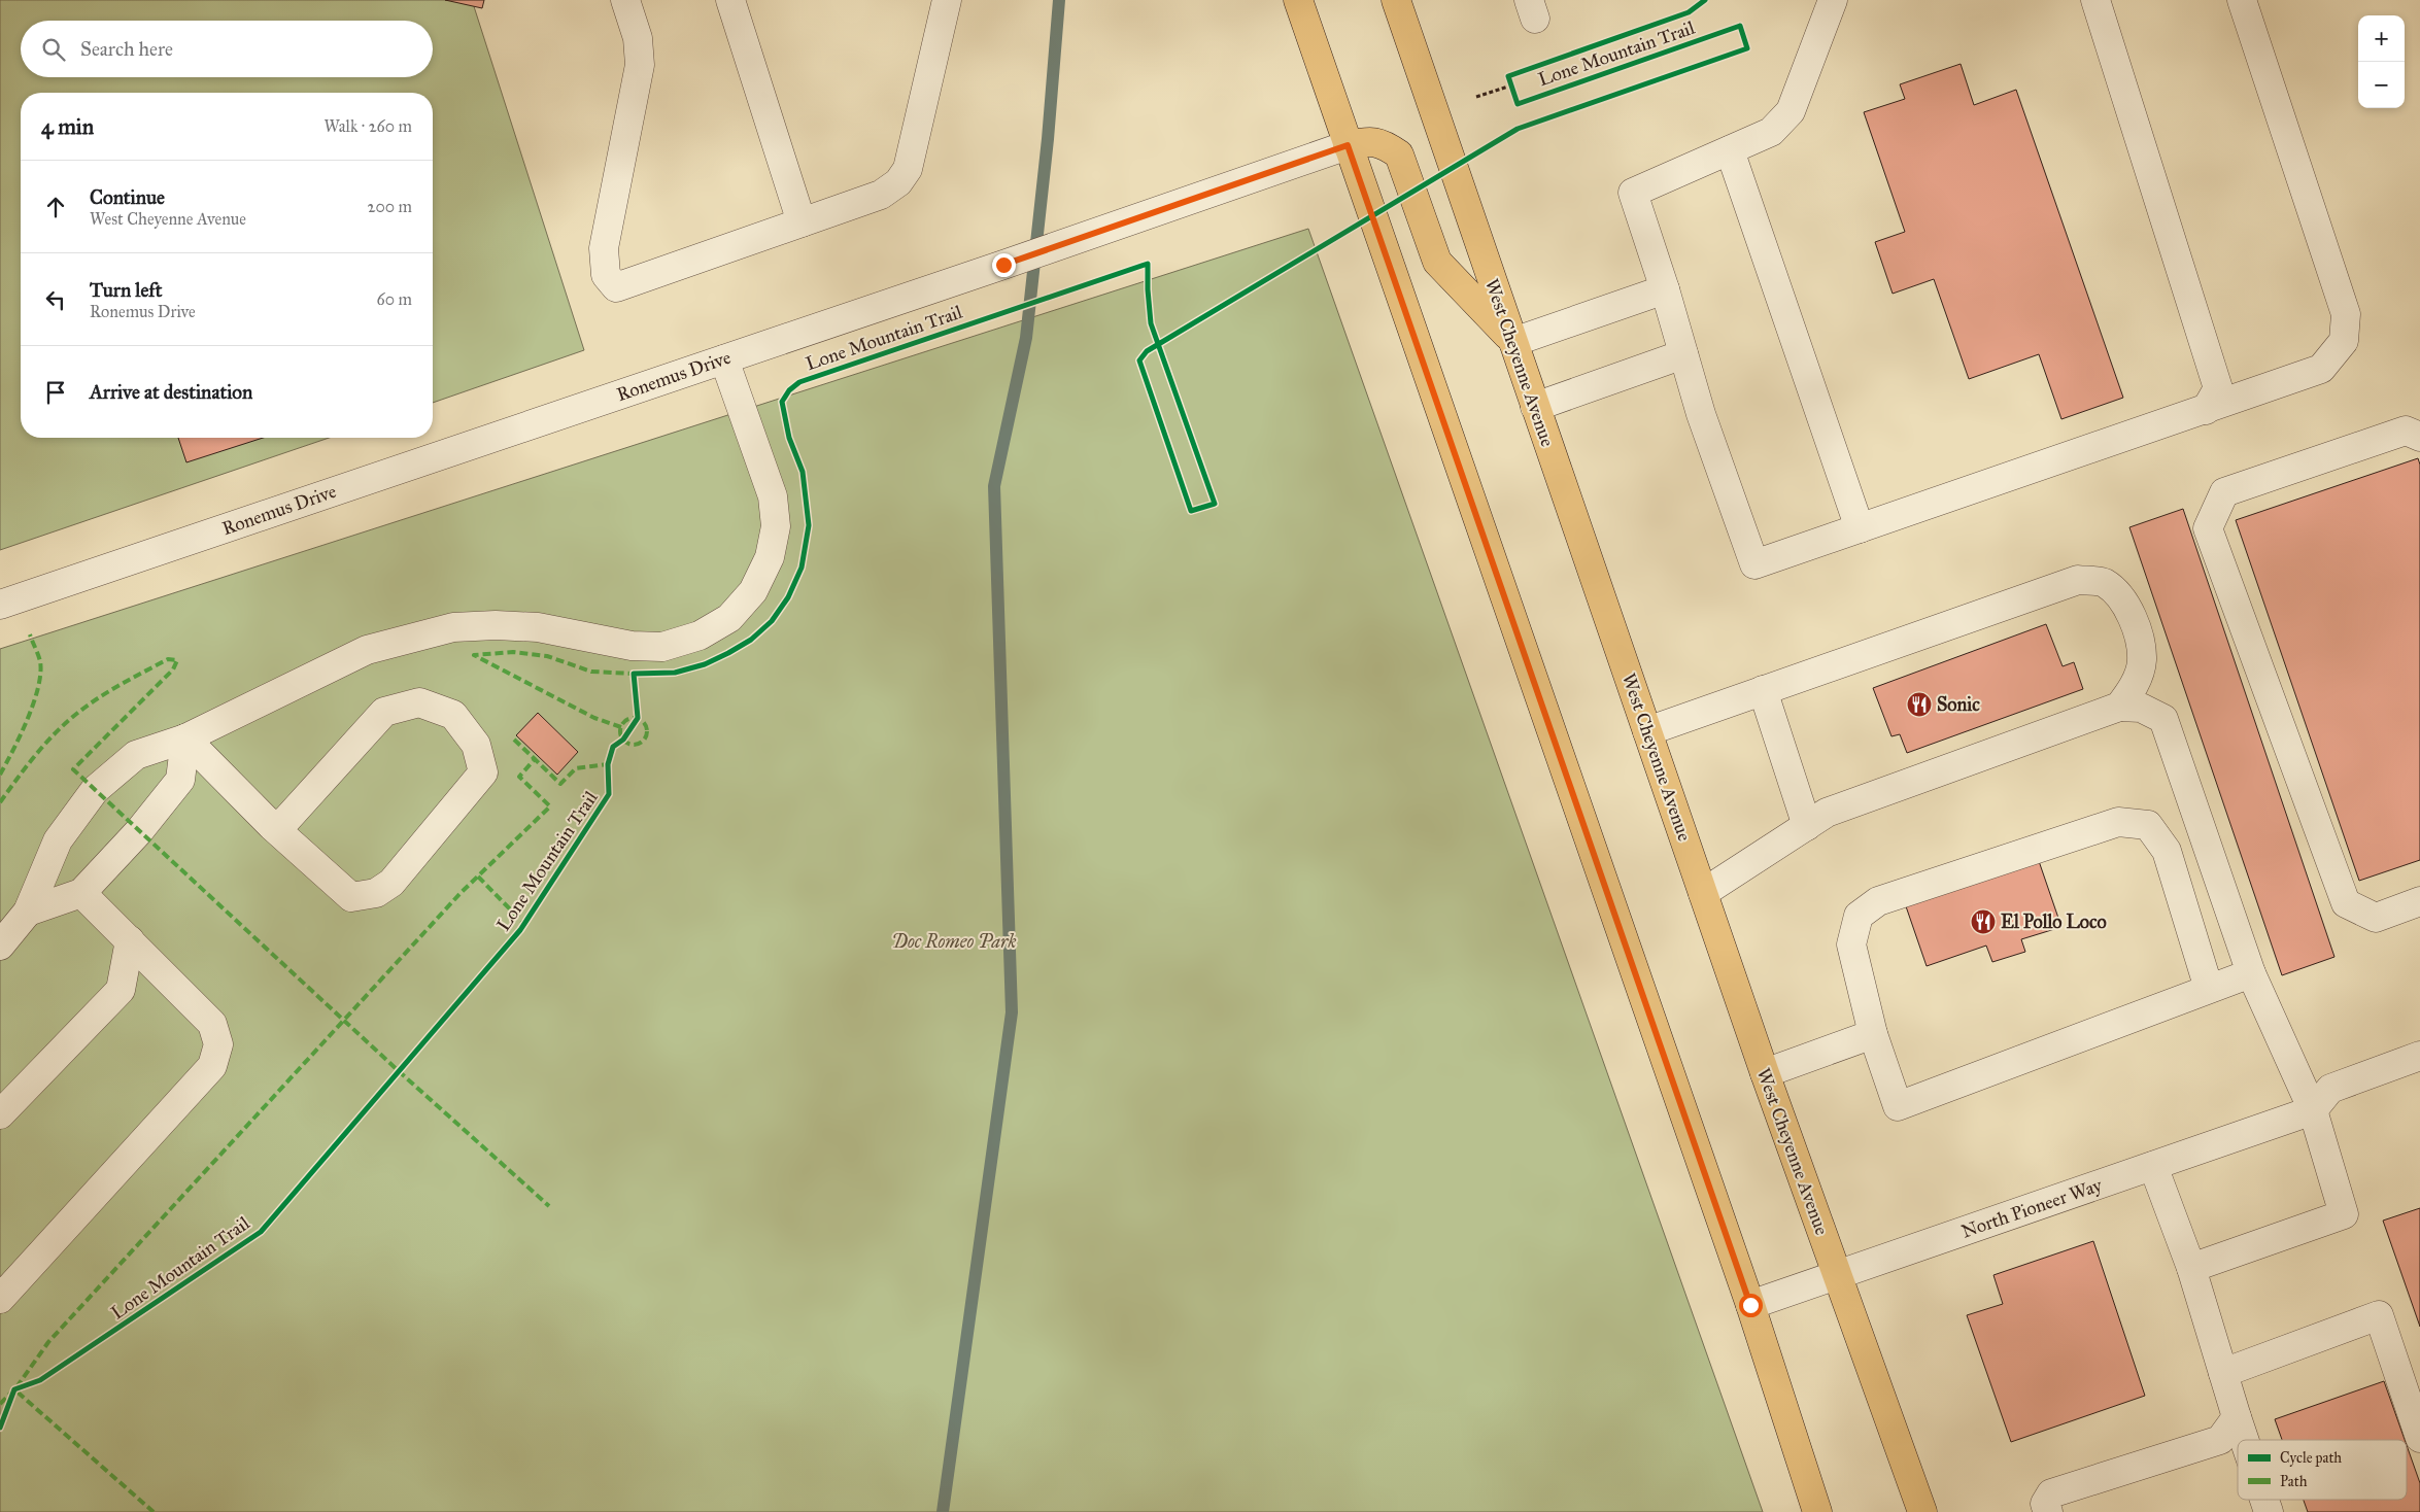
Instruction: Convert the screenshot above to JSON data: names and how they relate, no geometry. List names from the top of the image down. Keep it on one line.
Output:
{"streets":{"main road":["West Cheyenne Avenue"],"street":["Ronemus Drive","North Pioneer Way"],"cycle path":["Lone Mountain Trail"]},"crossings":[["West Cheyenne Avenue","North Pioneer Way"]],"parks":["Doc Romeo Park"],"places":{"restaurant":["Sonic","El Pollo Loco"]},"legend":["Cycle path","Path"],"page":{"map_buttons":["+","−"],"search":"Search here","heading":["4 min","Walk · 260 m"],"list":[["Continue","West Cheyenne Avenue","200 m"],["Turn left","Ronemus Drive","60 m"],"Arrive at destination"]}}
